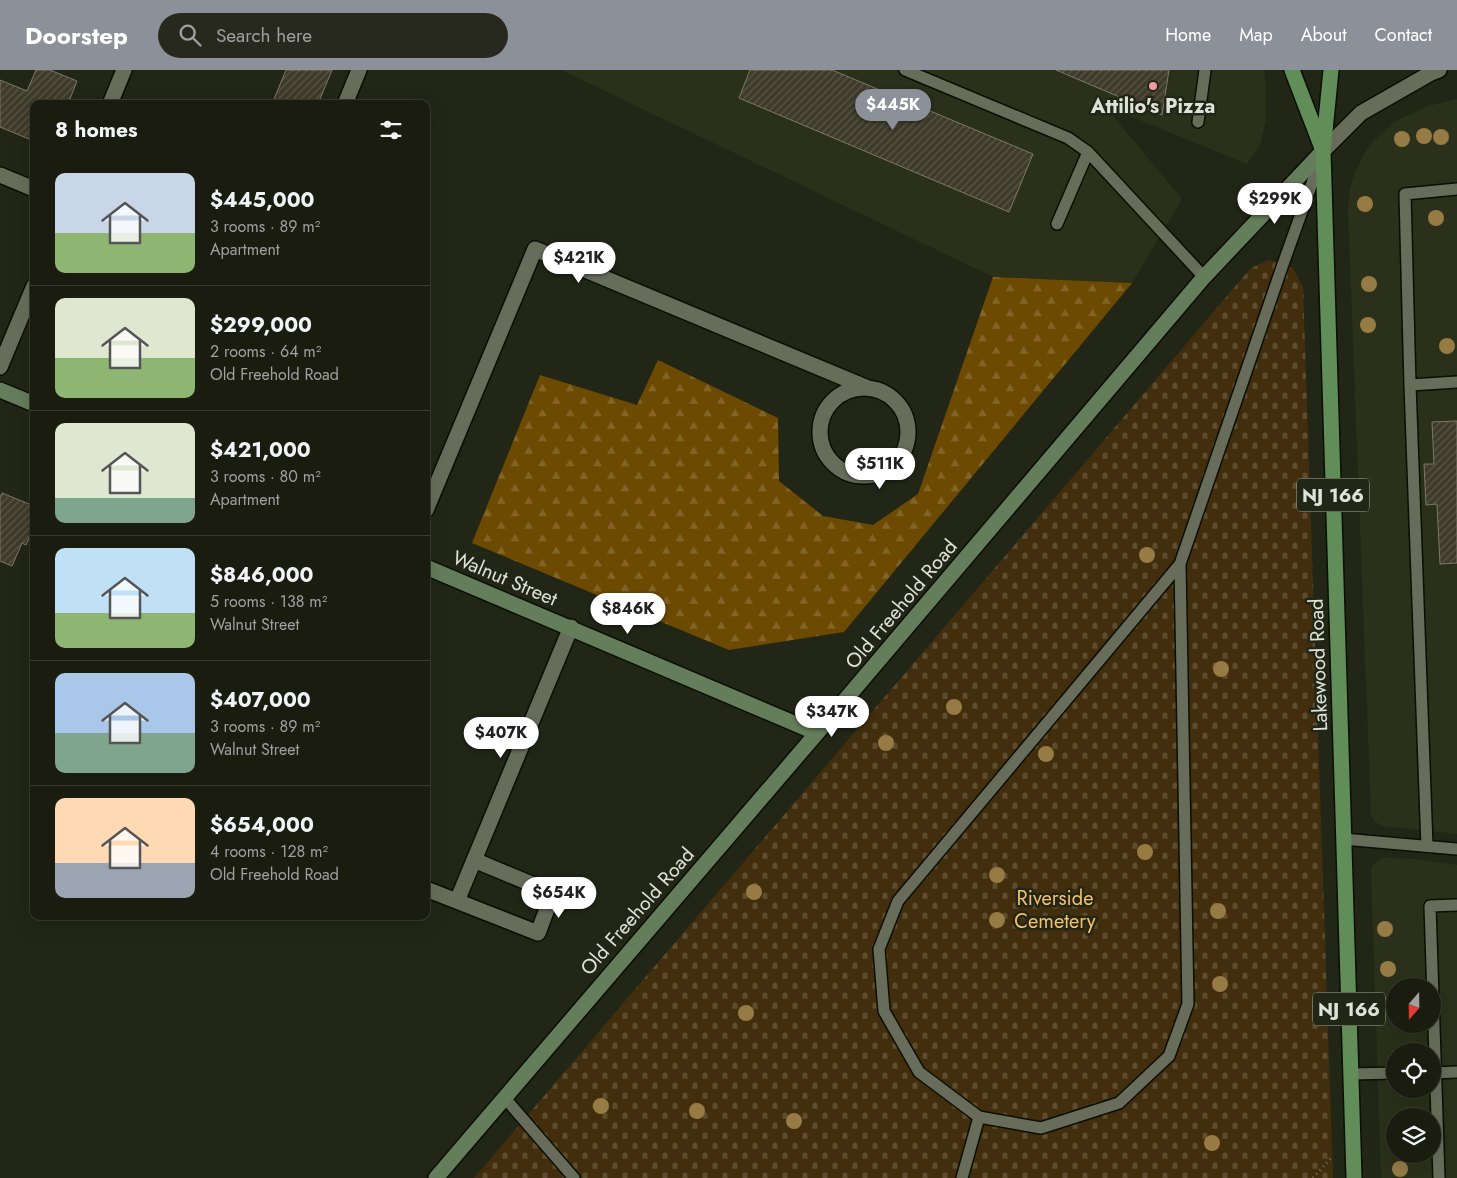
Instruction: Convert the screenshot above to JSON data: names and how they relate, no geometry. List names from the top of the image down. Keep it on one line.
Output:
{"streets":{"main road":["NJ 166","Walnut Street","Old Freehold Road","Lakewood Road"]},"crossings":[["Walnut Street","Old Freehold Road"],["Old Freehold Road","Lakewood Road"]],"parks":["Riverside Cemetery"],"places":["Attilio's Pizza"],"north":"bottom","page":{"header":"Doorstep","search":"Search here","nav":["Home","Map","About","Contact"],"price":["$445K","$299K","$421K","$511K","$846K","$347K","$407K","$654K"],"heading":"8 homes","list":[{"name":"$445,000","note":"3 rooms · 89 m² · Apartment"},{"name":"$299,000","note":"2 rooms · 64 m² · Old Freehold Road"},{"name":"$421,000","note":"3 rooms · 80 m² · Apartment"},{"name":"$846,000","note":"5 rooms · 138 m² · Walnut Street"},{"name":"$407,000","note":"3 rooms · 89 m² · Walnut Street"},{"name":"$654,000","note":"4 rooms · 128 m² · Old Freehold Road"}]}}
